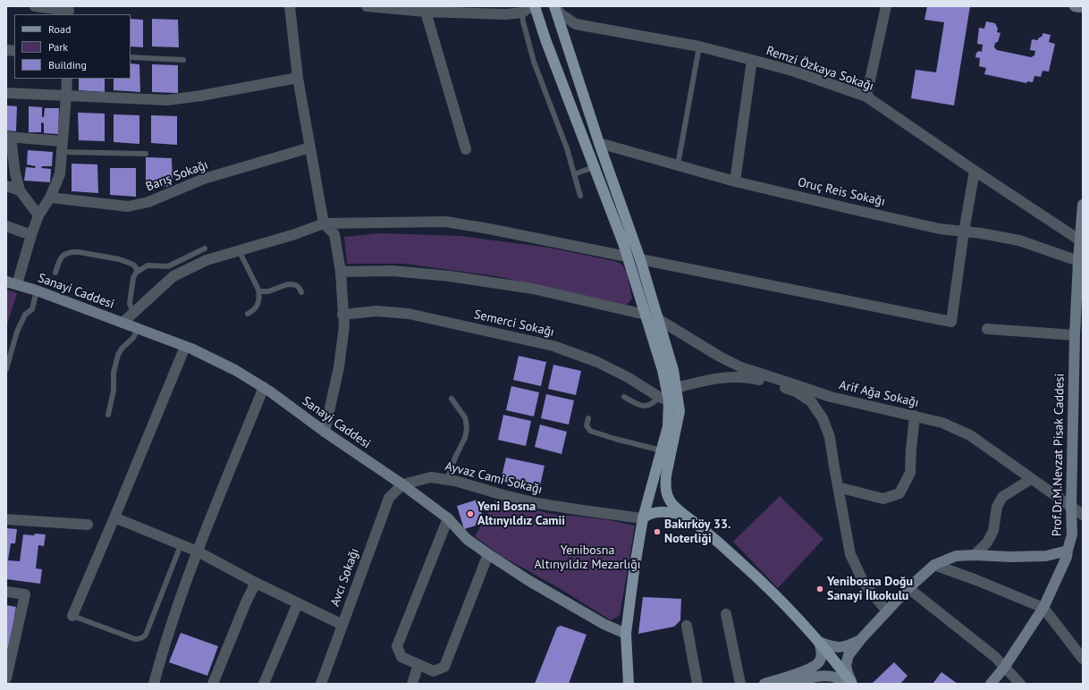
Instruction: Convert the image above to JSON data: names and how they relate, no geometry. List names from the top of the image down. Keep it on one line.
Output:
{"streets":{"main road":["Sanayi Caddesi","Prof.Dr.M.Nevzat Pisak Caddesi"],"street":["Remzi Özkaya Sokağı","Barış Sokağı","Oruç Reis Sokağı","Semerci Sokağı","Arif Ağa Sokağı","Ayvaz Cami Sokağı","Avcı Sokağı"]},"crossings":[["Remzi Özkaya Sokağı","Prof.Dr.M.Nevzat Pisak Caddesi"],["Oruç Reis Sokağı","Prof.Dr.M.Nevzat Pisak Caddesi"],["Sanayi Caddesi","Ayvaz Cami Sokağı"],["Sanayi Caddesi","Avcı Sokağı"],["Arif Ağa Sokağı","Prof.Dr.M.Nevzat Pisak Caddesi"],["Ayvaz Cami Sokağı","Avcı Sokağı"]],"parks":["Yenibosna Altınyıldız Mezarlığı"],"places":["Yeni Bosna Altınyıldız Camii","Bakırköy 33. Noterliği","Yenibosna Doğu Sanayi İlkokulu"],"legend":["Road","Park","Building"]}
